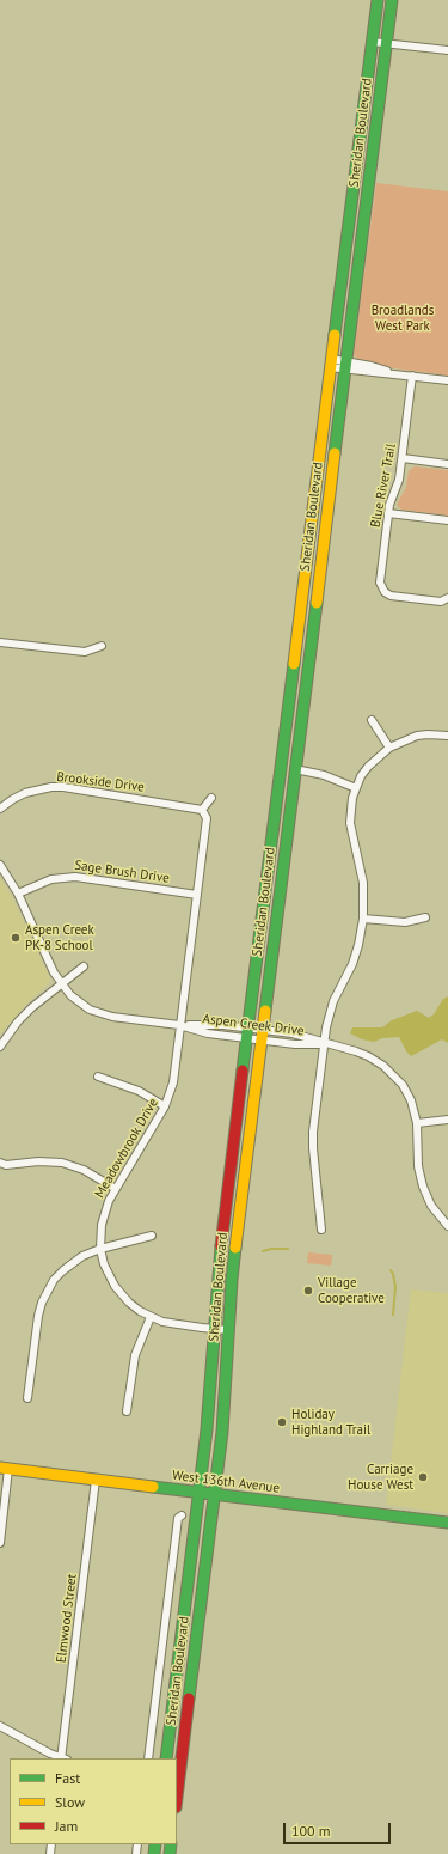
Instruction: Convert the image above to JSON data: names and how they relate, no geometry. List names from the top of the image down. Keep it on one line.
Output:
{"streets":{"main road":["Sheridan Boulevard","West 136th Avenue"],"street":["Blue River Trail","Brookside Drive","Sage Brush Drive","Aspen Creek Drive","Meadowbrook Drive","Elmwood Street"]},"crossings":[["Sheridan Boulevard","Aspen Creek Drive"],["Sheridan Boulevard","Meadowbrook Drive"],["Sheridan Boulevard","West 136th Avenue"],["Brookside Drive","Meadowbrook Drive"],["Sage Brush Drive","Aspen Creek Drive"],["Sage Brush Drive","Meadowbrook Drive"],["Aspen Creek Drive","Meadowbrook Drive"],["West 136th Avenue","Elmwood Street"]],"parks":["Broadlands West Park"],"places":["Aspen Creek PK-8 School","Village Cooperative","Holiday Highland Trail","Carriage House West"],"legend":["Fast","Slow","Jam"],"scale_bar":"100 m"}
